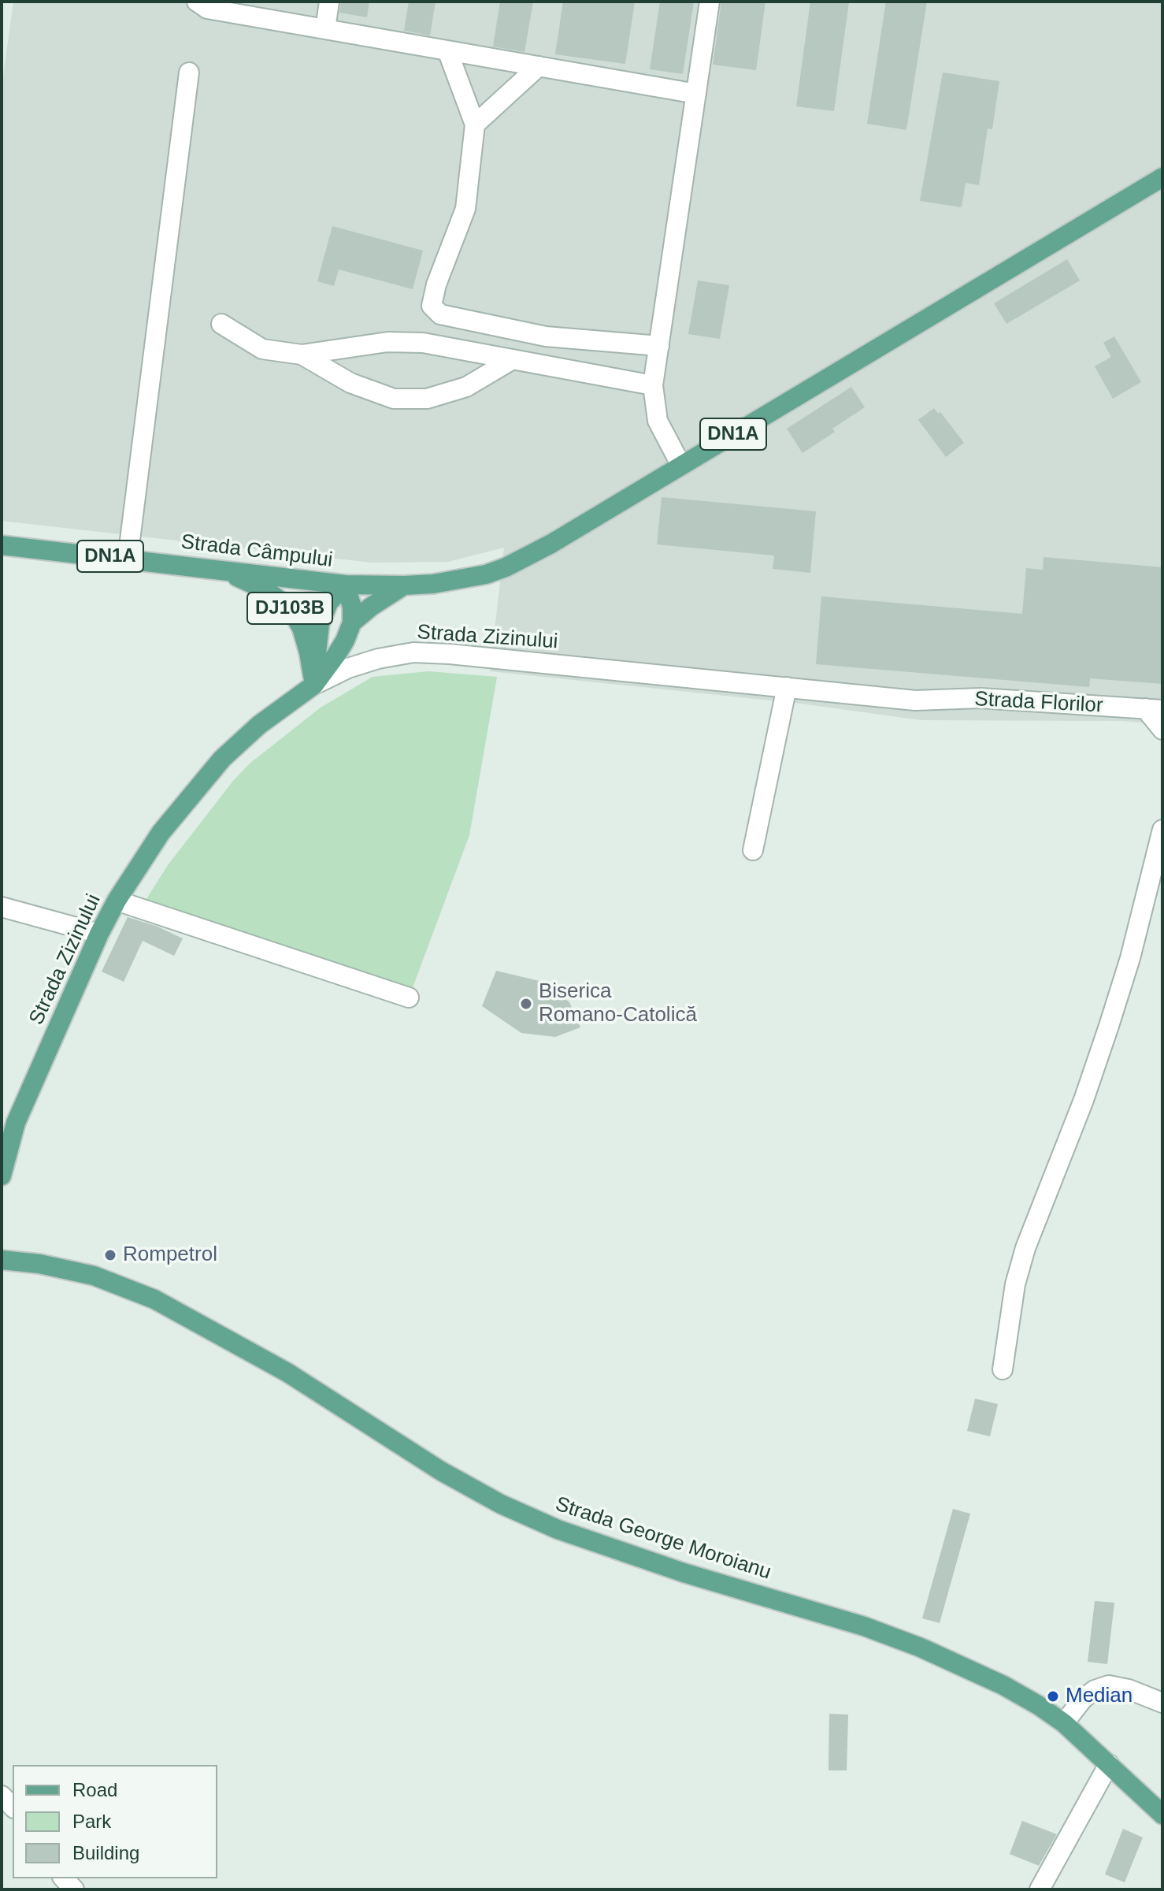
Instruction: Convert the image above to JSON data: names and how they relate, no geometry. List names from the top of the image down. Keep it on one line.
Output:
{"streets":{"main road":["DN1A","Strada Câmpului","DJ103B","Strada Zizinului","Strada George Moroianu"],"street":["Strada Florilor"]},"crossings":[["DN1A","Strada Câmpului"],["Strada Câmpului","DJ103B"],["DJ103B","Strada Zizinului"],["Strada Zizinului","Strada Florilor"]],"places":["Biserica Romano-Catolică","Rompetrol","Median"],"legend":["Road","Park","Building"]}
